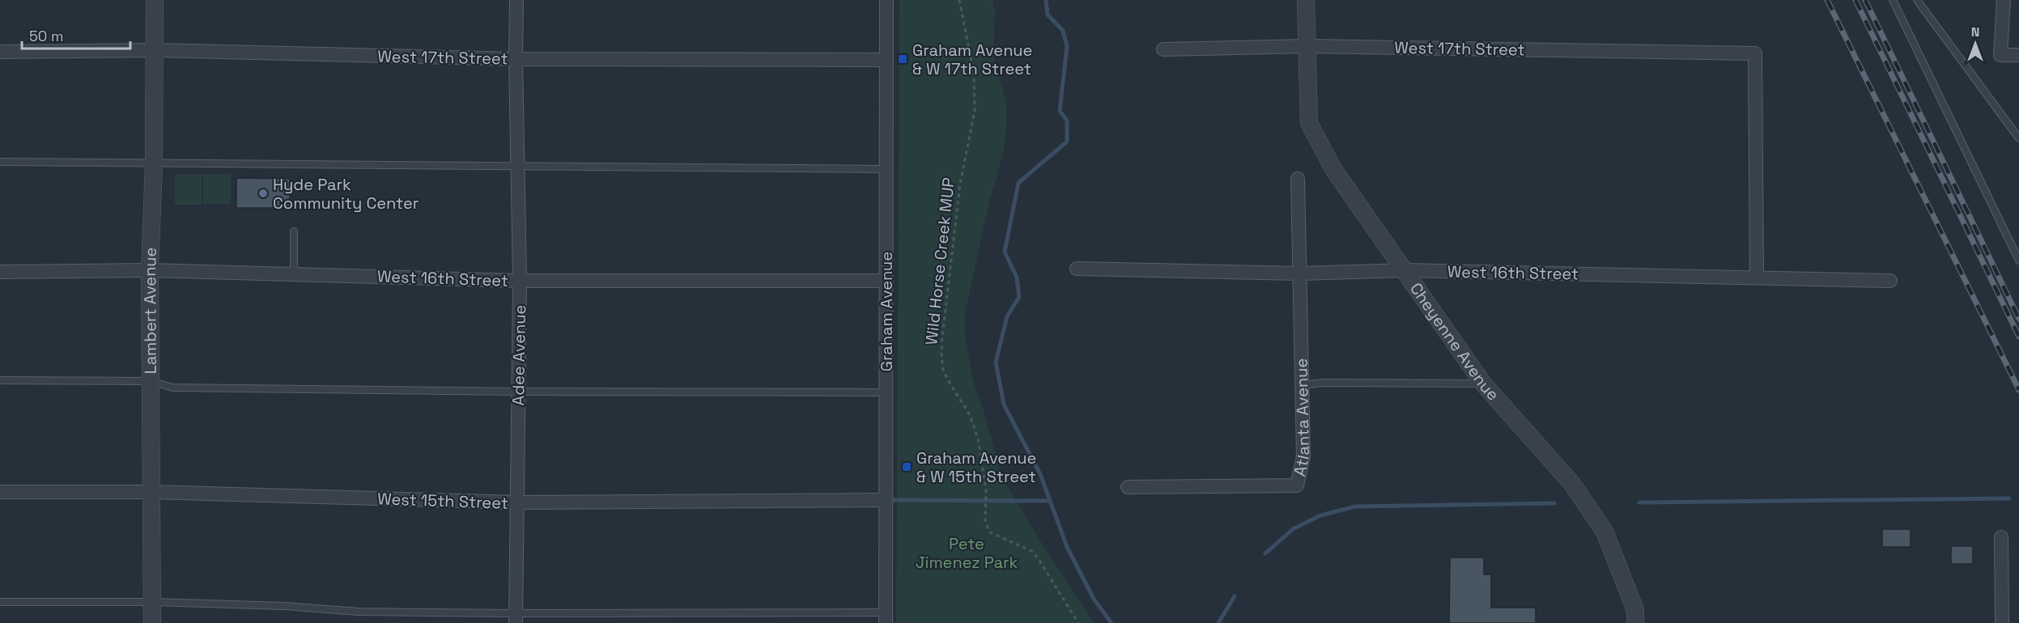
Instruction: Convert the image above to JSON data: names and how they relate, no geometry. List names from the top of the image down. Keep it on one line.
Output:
{"streets":{"street":["West 17th Street","West 16th Street","Lambert Avenue","Graham Avenue","Cheyenne Avenue","Adee Avenue","Atlanta Avenue","West 15th Street"],"path":["Wild Horse Creek MUP"]},"crossings":[["West 17th Street","West 16th Street"],["West 17th Street","Lambert Avenue"],["West 17th Street","Graham Avenue"],["West 17th Street","Cheyenne Avenue"],["West 17th Street","Adee Avenue"],["West 16th Street","Lambert Avenue"],["West 16th Street","Graham Avenue"],["West 16th Street","Cheyenne Avenue"],["West 16th Street","Adee Avenue"],["West 16th Street","Atlanta Avenue"],["Lambert Avenue","West 15th Street"],["Graham Avenue","West 15th Street"],["Adee Avenue","West 15th Street"]],"parks":["Pete Jimenez Park"],"places":{"transit":["Graham Avenue & W 17th Street","Graham Avenue & W 15th Street"],"other":["Hyde Park Community Center"]},"scale_bar":"50 m","north":"top"}
